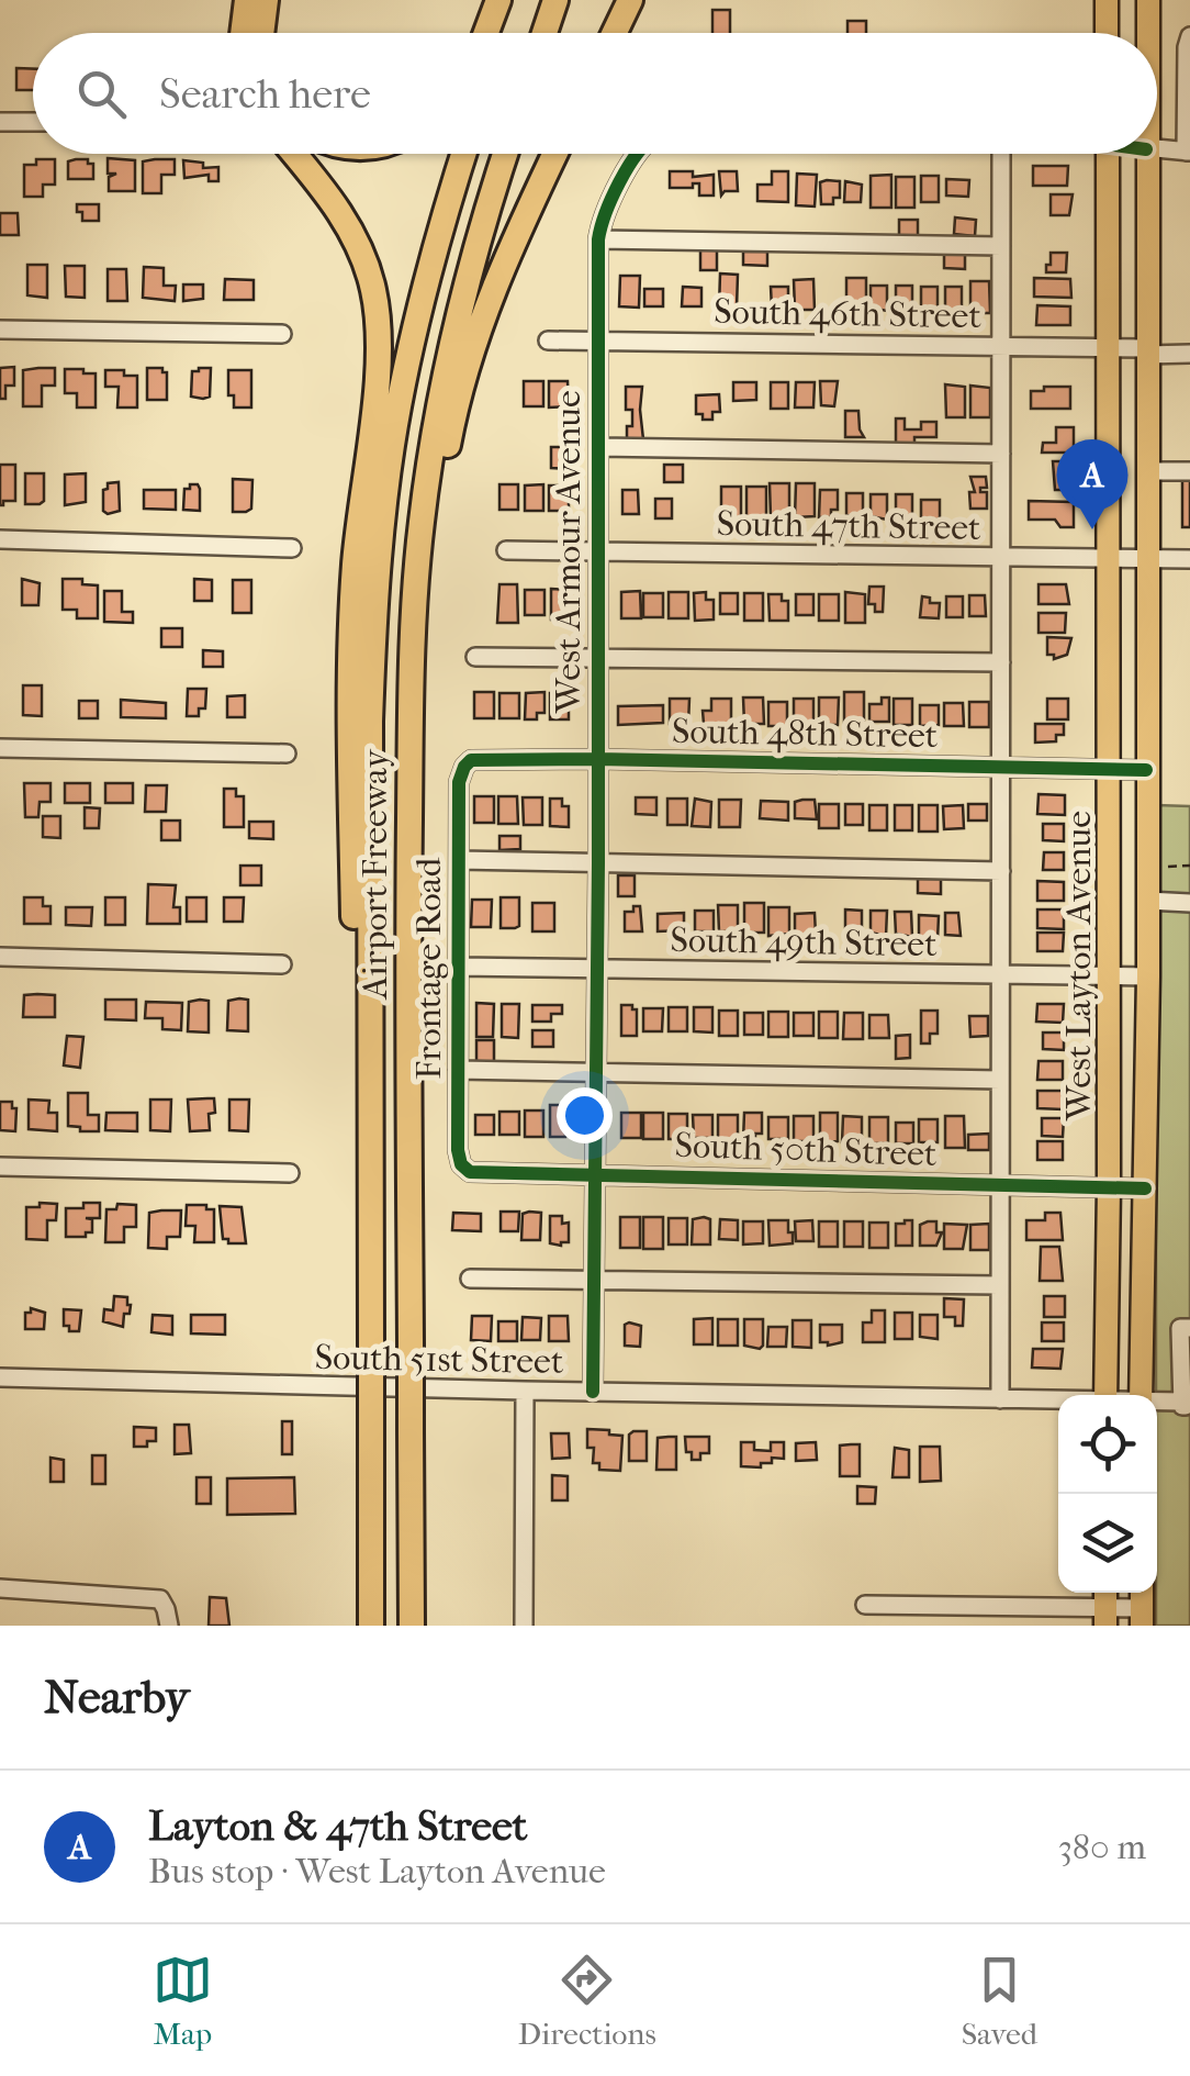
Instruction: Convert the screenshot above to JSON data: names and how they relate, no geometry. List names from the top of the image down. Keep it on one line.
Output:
{"streets":{"highway":["Airport Freeway"],"main road":["West Layton Avenue"],"street":["South 46th Street","South 47th Street","West Armour Avenue","South 48th Street","South 49th Street","Frontage Road","South 50th Street","South 51st Street"]},"crossings":[["South 46th Street","West Armour Avenue"],["South 46th Street","West Layton Avenue"],["South 47th Street","West Armour Avenue"],["South 47th Street","West Layton Avenue"],["West Armour Avenue","South 48th Street"],["West Armour Avenue","South 49th Street"],["West Armour Avenue","South 50th Street"],["West Armour Avenue","South 51st Street"],["South 48th Street","West Layton Avenue"],["South 48th Street","Frontage Road"],["South 49th Street","West Layton Avenue"],["South 49th Street","Frontage Road"],["West Layton Avenue","South 50th Street"],["Frontage Road","South 50th Street"]],"page":{"search":"Search here","pins":"A","heading":"Nearby","list":[{"mark":"A","name":"Layton & 47th Street","note":"Bus stop · West Layton Avenue","value":"380 m"}],"nav":["Map","Directions","Saved"]}}
